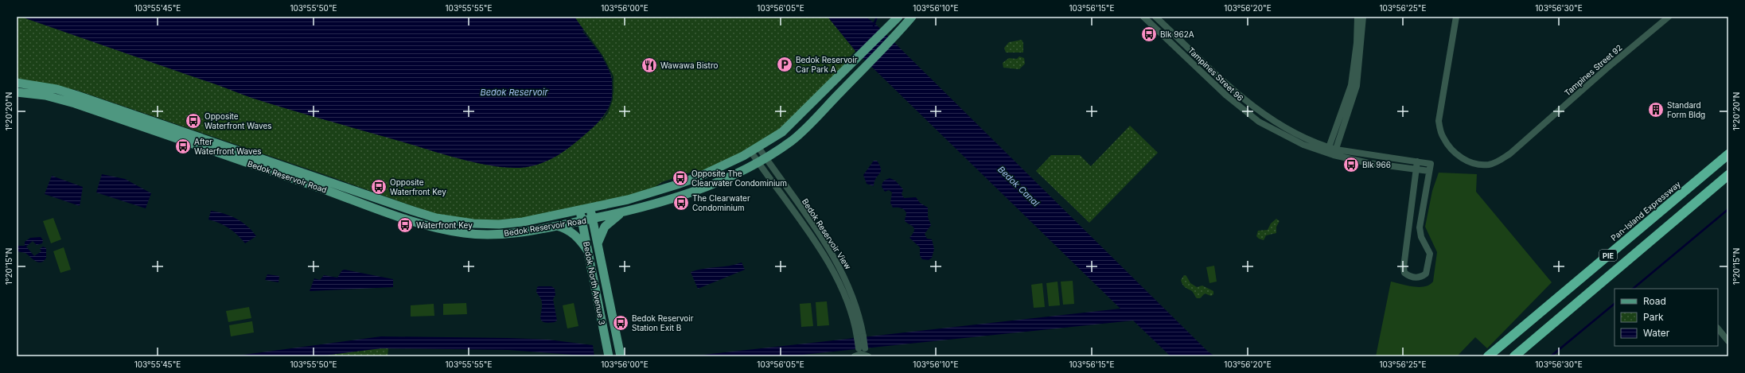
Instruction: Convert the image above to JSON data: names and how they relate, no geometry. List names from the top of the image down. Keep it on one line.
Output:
{"streets":{"highway":["Pan-Island Expressway","PIE"],"main road":["Bedok Reservoir Road","Bedok North Avenue 3"],"street":["Tampines Street 92","Tampines Street 96","Bedok Reservoir View"]},"crossings":[["Bedok Reservoir Road","Bedok Reservoir View"],["Bedok Reservoir Road","Bedok North Avenue 3"]],"water":["Bedok Reservoir","Bedok Canal"],"places":{"bus stop":["Blk 962A","Opposite Waterfront Waves","After Waterfront Waves","Blk 966","Opposite The Clearwater Condominium","Opposite Waterfront Key","The Clearwater Condominium","Waterfront Key","Bedok Reservoir Station Exit B"],"parking":["Bedok Reservoir Car Park A"],"restaurant":["Wawawa Bistro"],"building":["Standard Form Bldg"]},"legend":["Road","Park","Water"],"coordinates":["103°55'45\"E","103°55'50\"E","103°55'55\"E","103°56'00\"E","103°56'05\"E","103°56'10\"E","103°56'15\"E","103°56'20\"E","103°56'25\"E","103°56'30\"E","1°20'20\"N","1°20'15\"N"]}
